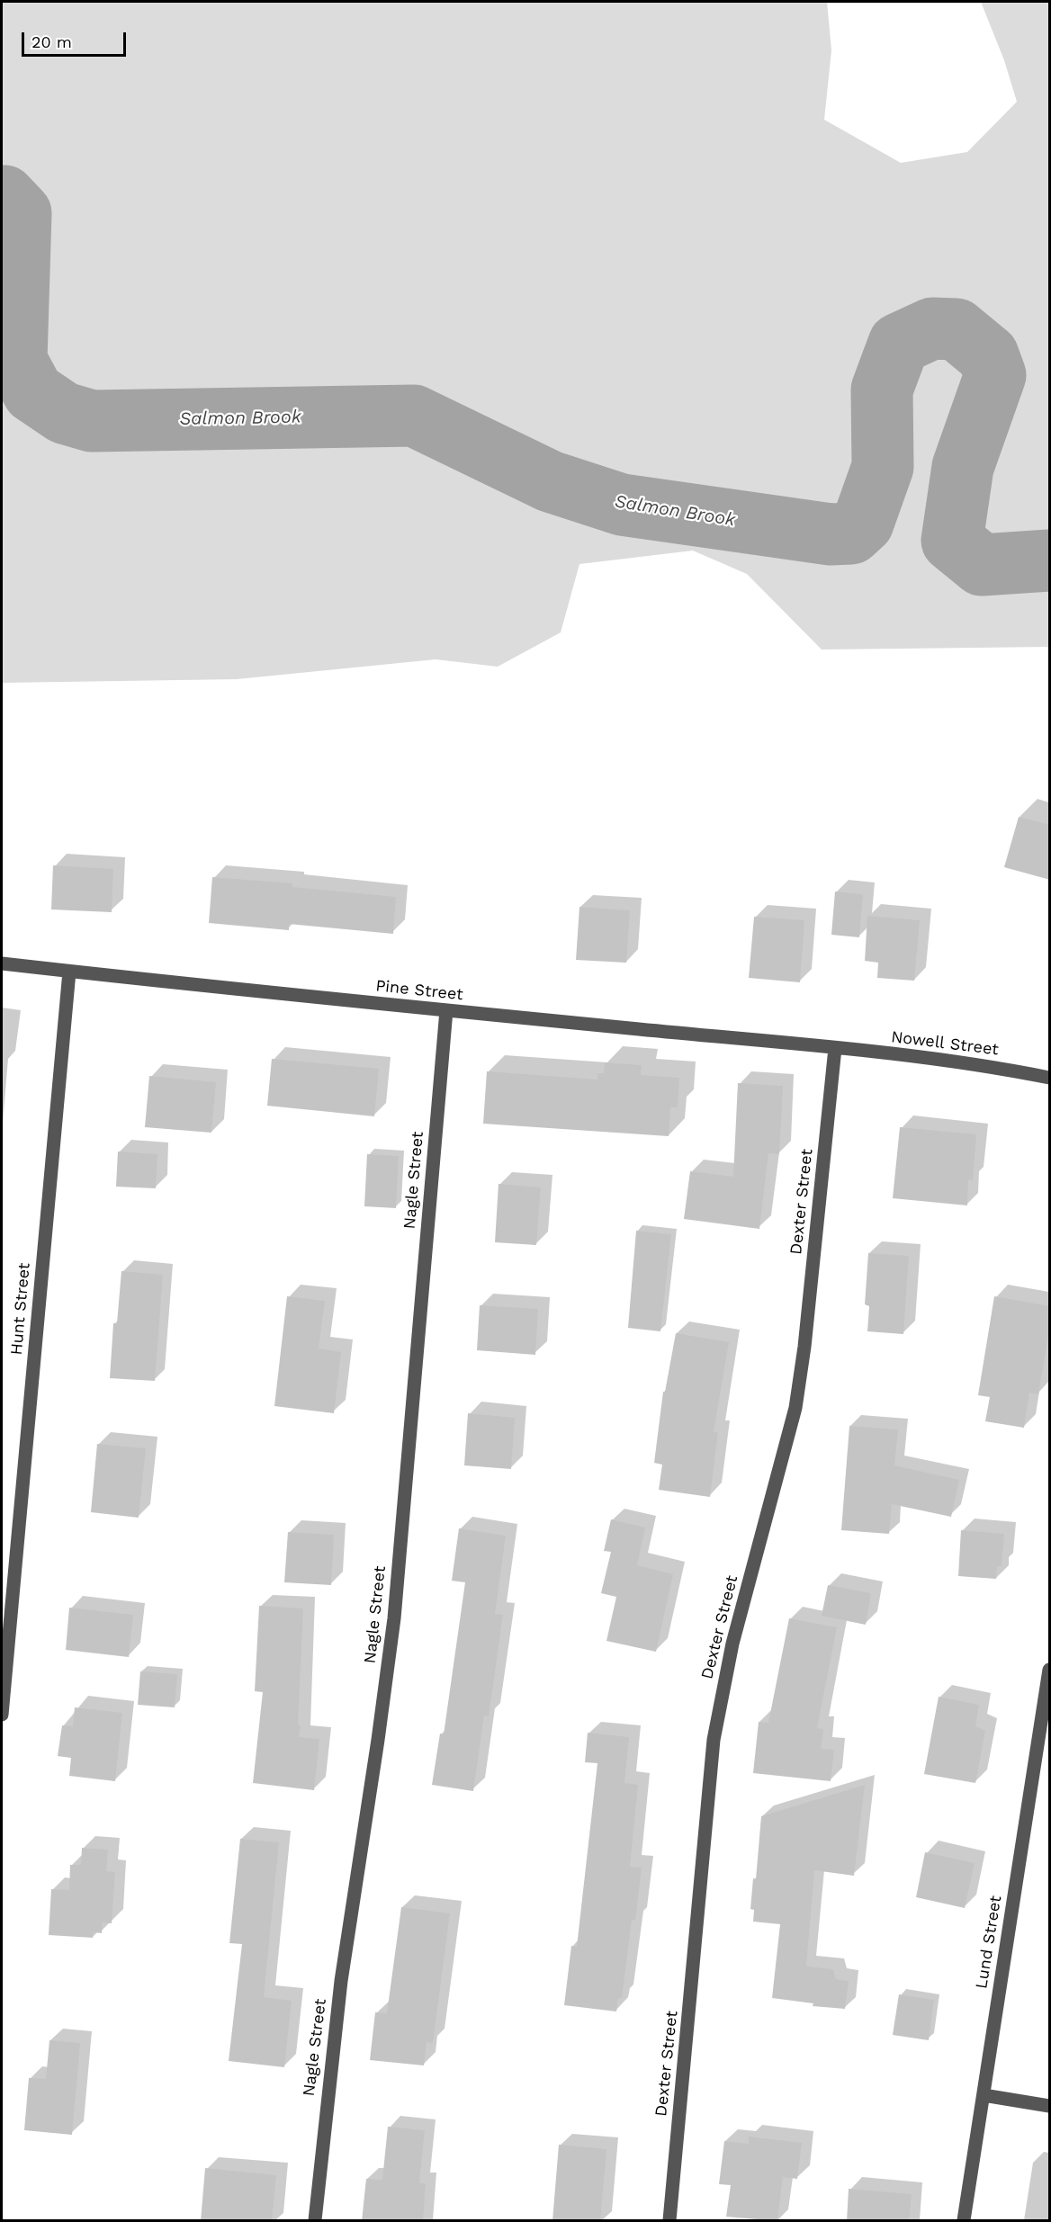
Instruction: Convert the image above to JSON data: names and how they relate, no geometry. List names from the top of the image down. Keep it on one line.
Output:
{"streets":{"street":["Pine Street","Nowell Street","Nagle Street","Dexter Street","Hunt Street","Lund Street"]},"crossings":[["Pine Street","Nowell Street"],["Pine Street","Nagle Street"],["Pine Street","Dexter Street"],["Pine Street","Hunt Street"],["Nowell Street","Dexter Street"]],"water":["Salmon Brook"],"scale_bar":"20 m"}
